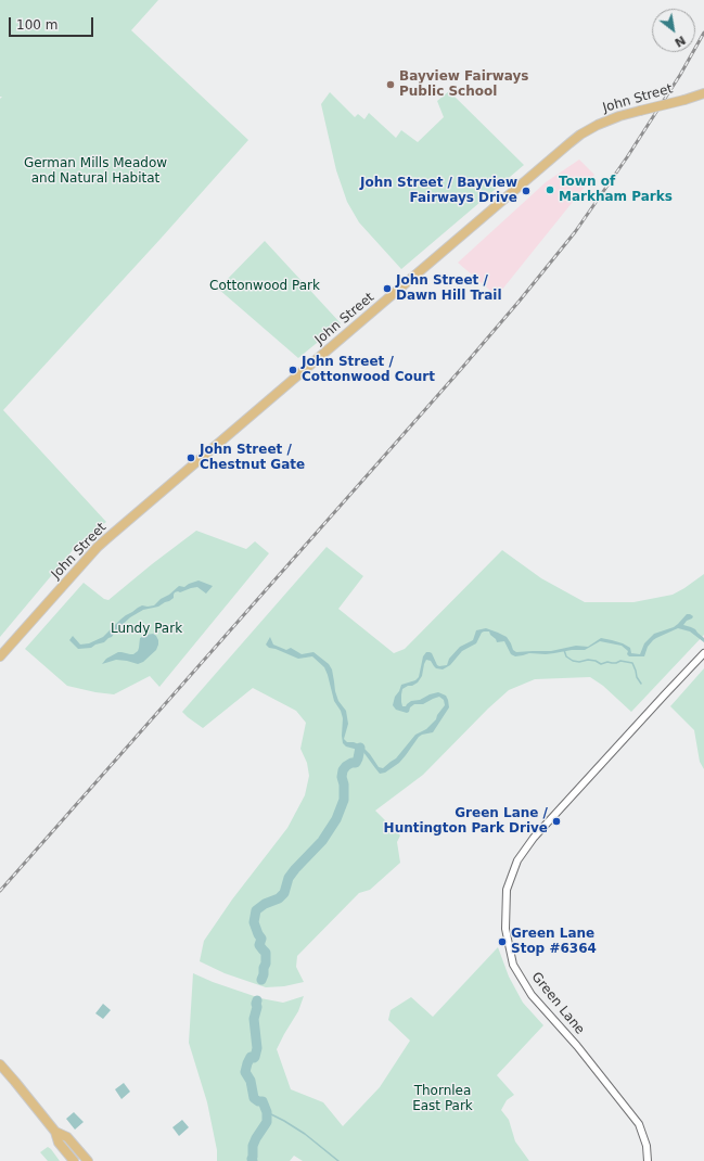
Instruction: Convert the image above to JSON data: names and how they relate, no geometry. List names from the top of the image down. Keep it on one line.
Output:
{"streets":{"main road":["John Street"],"street":["Green Lane"]},"parks":["German Mills Meadow and Natural Habitat","Cottonwood Park","Lundy Park","Thornlea East Park"],"places":["Bayview Fairways Public School","Town of Markham Parks","John Street / Bayview Fairways Drive","John Street / Dawn Hill Trail","John Street / Cottonwood Court","John Street / Chestnut Gate","Green Lane / Huntington Park Drive","Green Lane Stop #6364"],"scale_bar":"100 m","north":"bottom right"}
